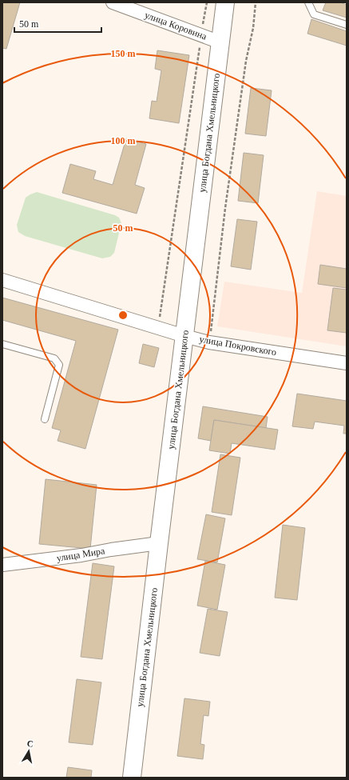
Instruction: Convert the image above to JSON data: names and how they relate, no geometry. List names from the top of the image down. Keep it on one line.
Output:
{"streets":{"street":["улица Коровина","улица Богдана Хмельницкого","улица Покровского","улица Мира"]},"crossings":[["улица Коровина","улица Богдана Хмельницкого"],["улица Богдана Хмельницкого","улица Покровского"],["улица Богдана Хмельницкого","улица Мира"]],"scale_bar":"50 m","north":"top","rings":["150 m","100 m","50 m"]}
